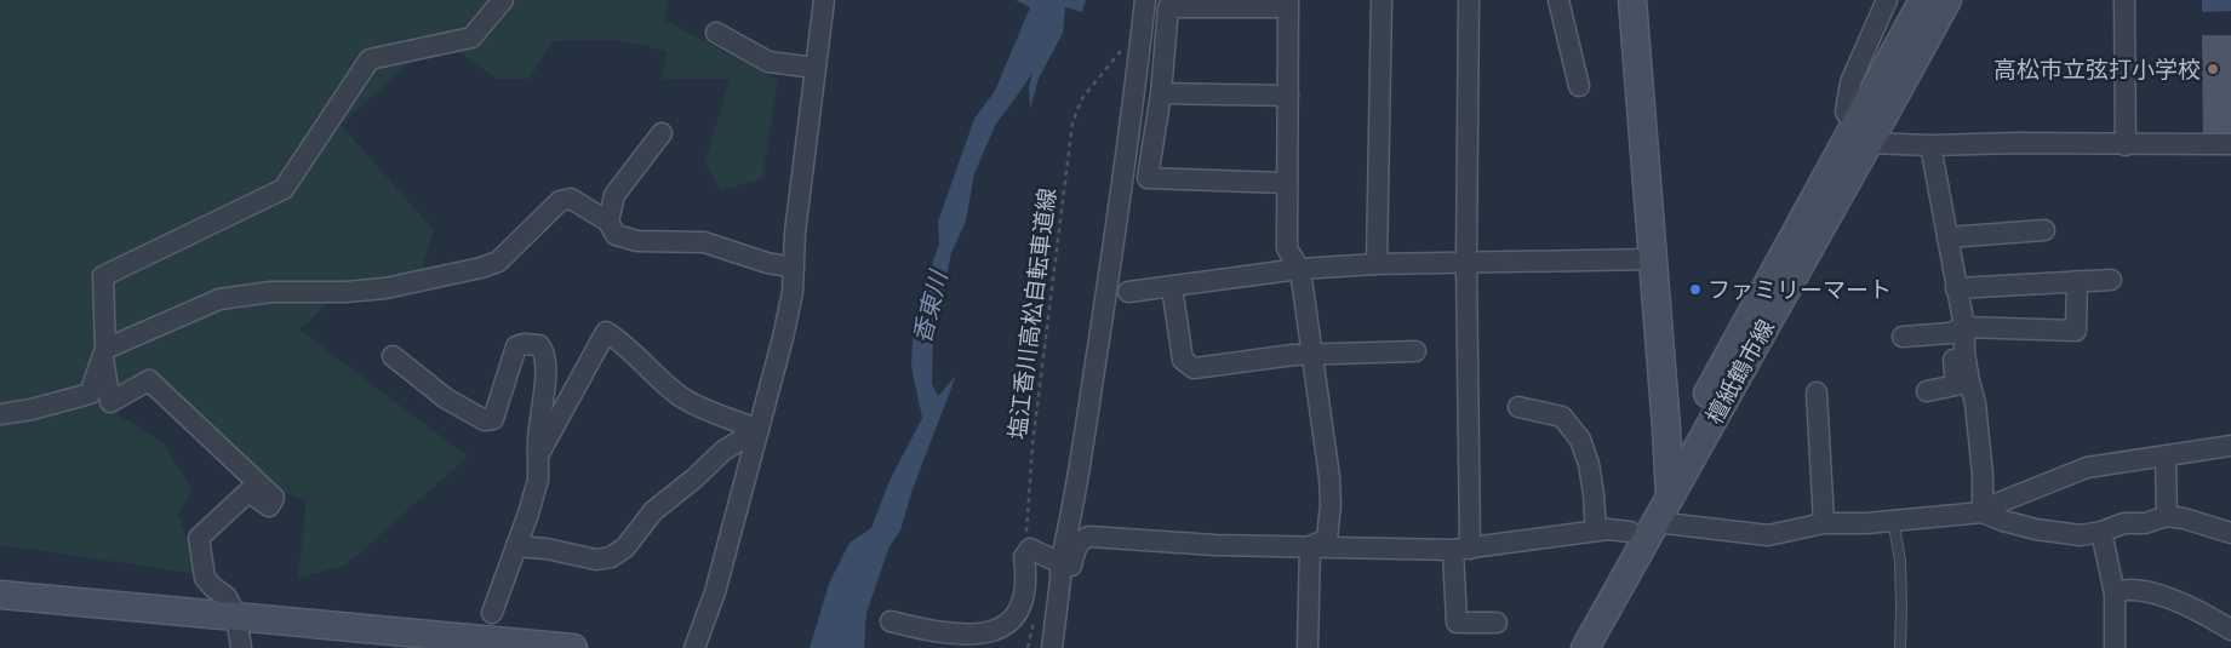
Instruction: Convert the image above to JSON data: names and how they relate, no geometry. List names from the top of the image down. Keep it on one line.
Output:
{"streets":{"main road":["檀紙鶴市線"],"path":["塩江香川高松自転車道線"]},"water":["香東川"],"places":["高松市立弦打小学校","ファミリーマート"]}
